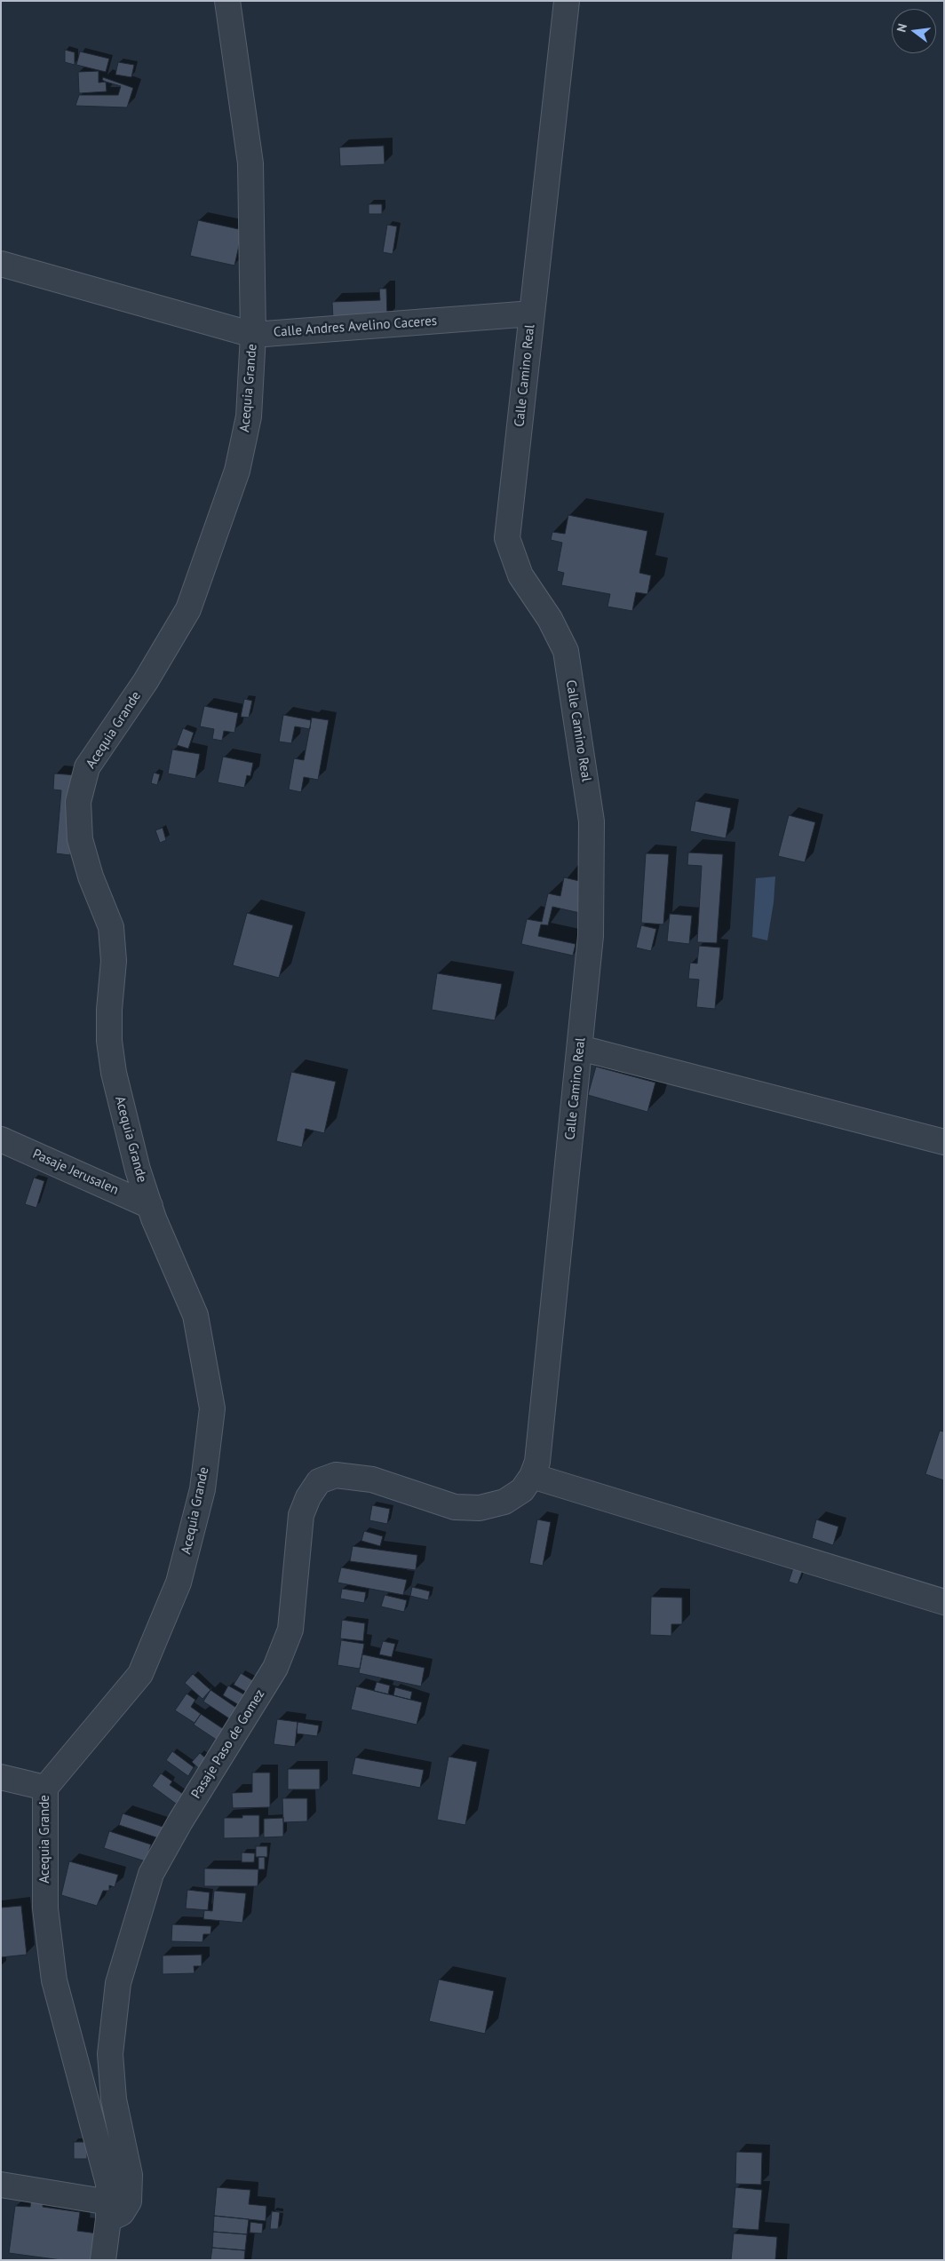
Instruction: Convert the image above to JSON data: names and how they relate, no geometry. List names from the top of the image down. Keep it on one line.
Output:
{"streets":{"street":["Calle Andres Avelino Caceres","Calle Camino Real","Acequia Grande","Pasaje Jerusalen","Pasaje Paso de Gomez"]},"crossings":[["Calle Andres Avelino Caceres","Calle Camino Real"],["Calle Andres Avelino Caceres","Acequia Grande"],["Calle Camino Real","Pasaje Paso de Gomez"],["Acequia Grande","Pasaje Jerusalen"],["Acequia Grande","Pasaje Paso de Gomez"]],"north":"left"}
